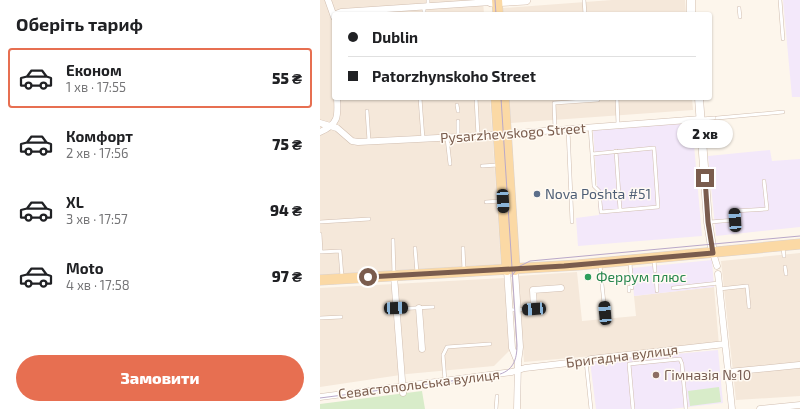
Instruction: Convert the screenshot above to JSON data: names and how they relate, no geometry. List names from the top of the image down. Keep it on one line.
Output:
{"streets":{"street":["Pysarzhevskogo Street","Бригадна вулиця","Севастопольська вулиця"]},"crossings":[["Бригадна вулиця","Севастопольська вулиця"]],"places":["Nova Poshta #51","Феррум плюс","Гімназія №10"],"page":{"heading":"Оберіть тариф","banner":["Dublin","Patorzhynskoho Street"],"list":[{"name":"Економ","note":"1 хв · 17:55","value":"55 ₴"},{"name":"Комфорт","note":"2 хв · 17:56","value":"75 ₴"},{"name":"XL","note":"3 хв · 17:57","value":"94 ₴"},{"name":"Moto","note":"4 хв · 17:58","value":"97 ₴"}],"bubble":"2 хв","buttons":"Замовити"}}
